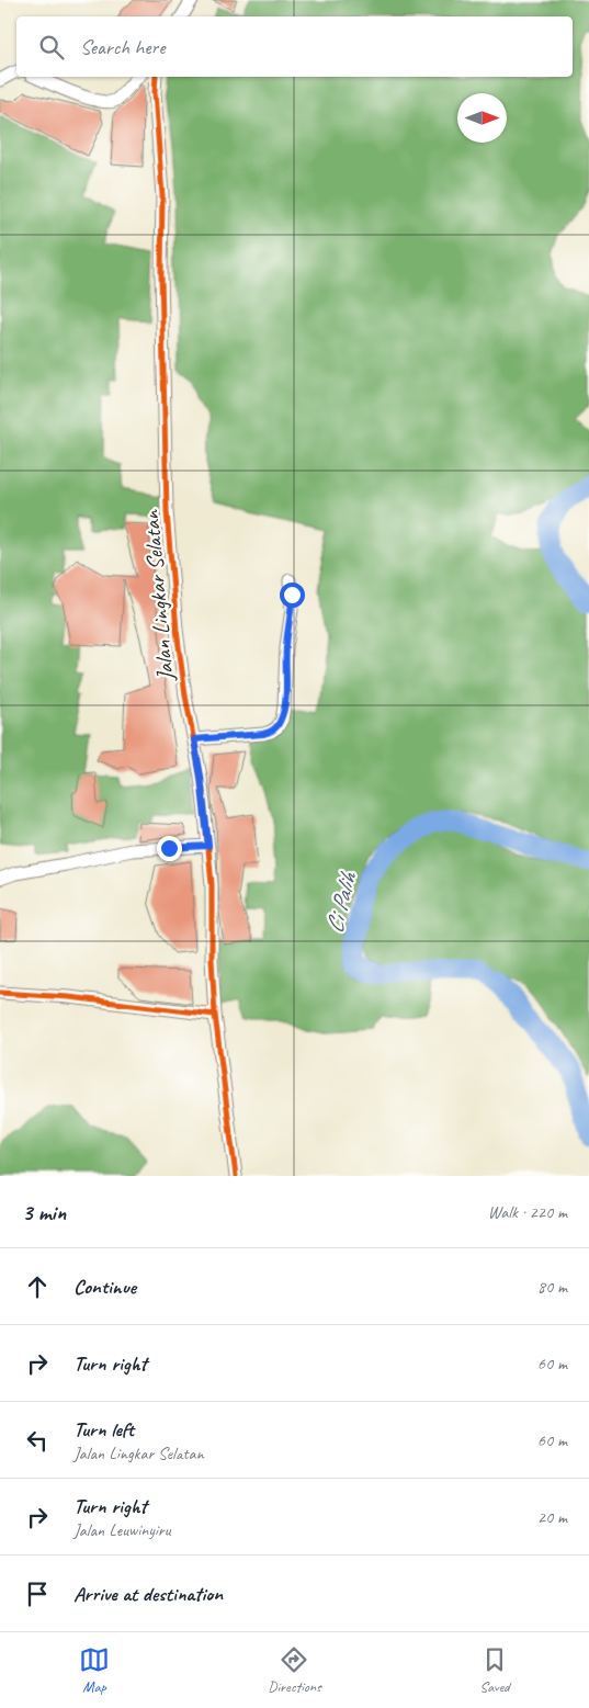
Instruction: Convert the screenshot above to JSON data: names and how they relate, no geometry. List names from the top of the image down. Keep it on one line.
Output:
{"streets":{"street":["Jalan Lingkar Selatan"]},"water":["Ci Palih"],"north":"right","page":{"search":"Search here","heading":["3 min","Walk · 220 m"],"list":[["Continue","80 m"],["Turn right","60 m"],["Turn left","Jalan Lingkar Selatan","60 m"],["Turn right","Jalan Leuwinyiru","20 m"],"Arrive at destination"],"nav":["Map","Directions","Saved"]}}
